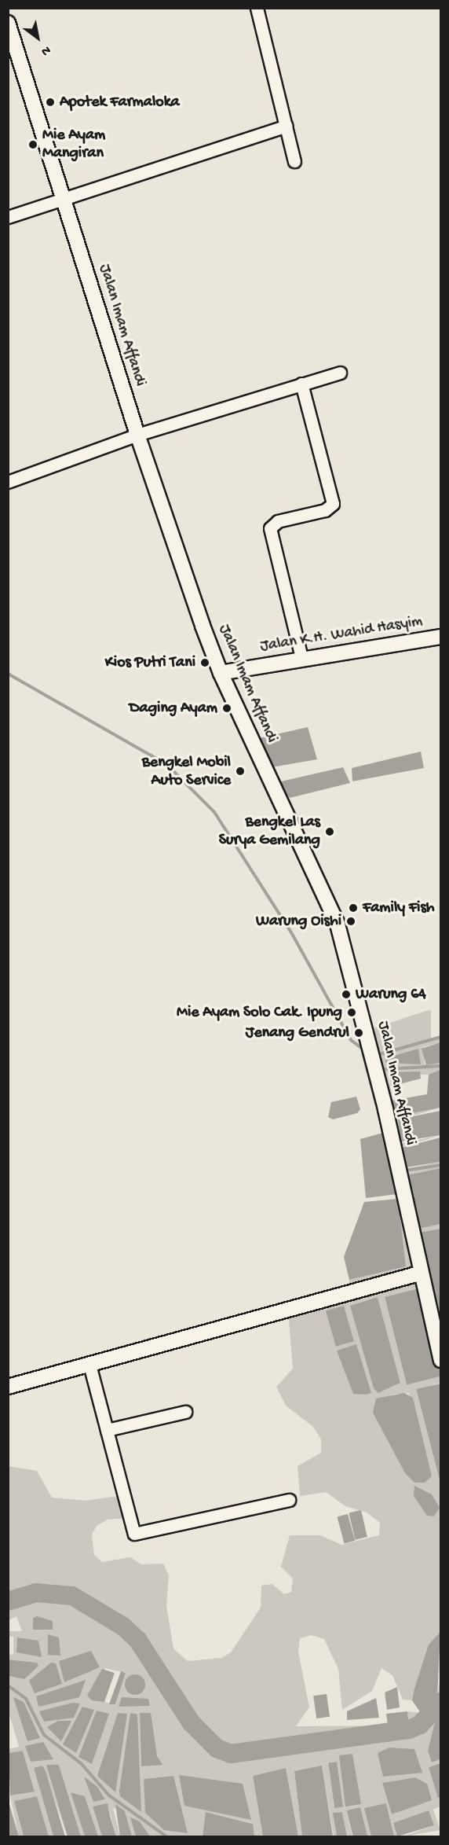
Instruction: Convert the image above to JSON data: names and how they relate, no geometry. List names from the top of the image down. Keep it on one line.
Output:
{"streets":{"street":["Jalan Imam Affandi","Jalan K.H. Wahid Hasyim"]},"crossings":[["Jalan Imam Affandi","Jalan K.H. Wahid Hasyim"]],"places":["Apotek Farmaloka","Mie Ayam Mangiran","Kios Putri Tani","Daging Ayam","Bengkel Mobil Auto Service","Bengkel Las Surya Gemilang","Family Fish","Warung Oishi","Warung 64","Mie Ayam Solo Cak. Ipung","Jenang Gendrul"],"north":"bottom right"}
